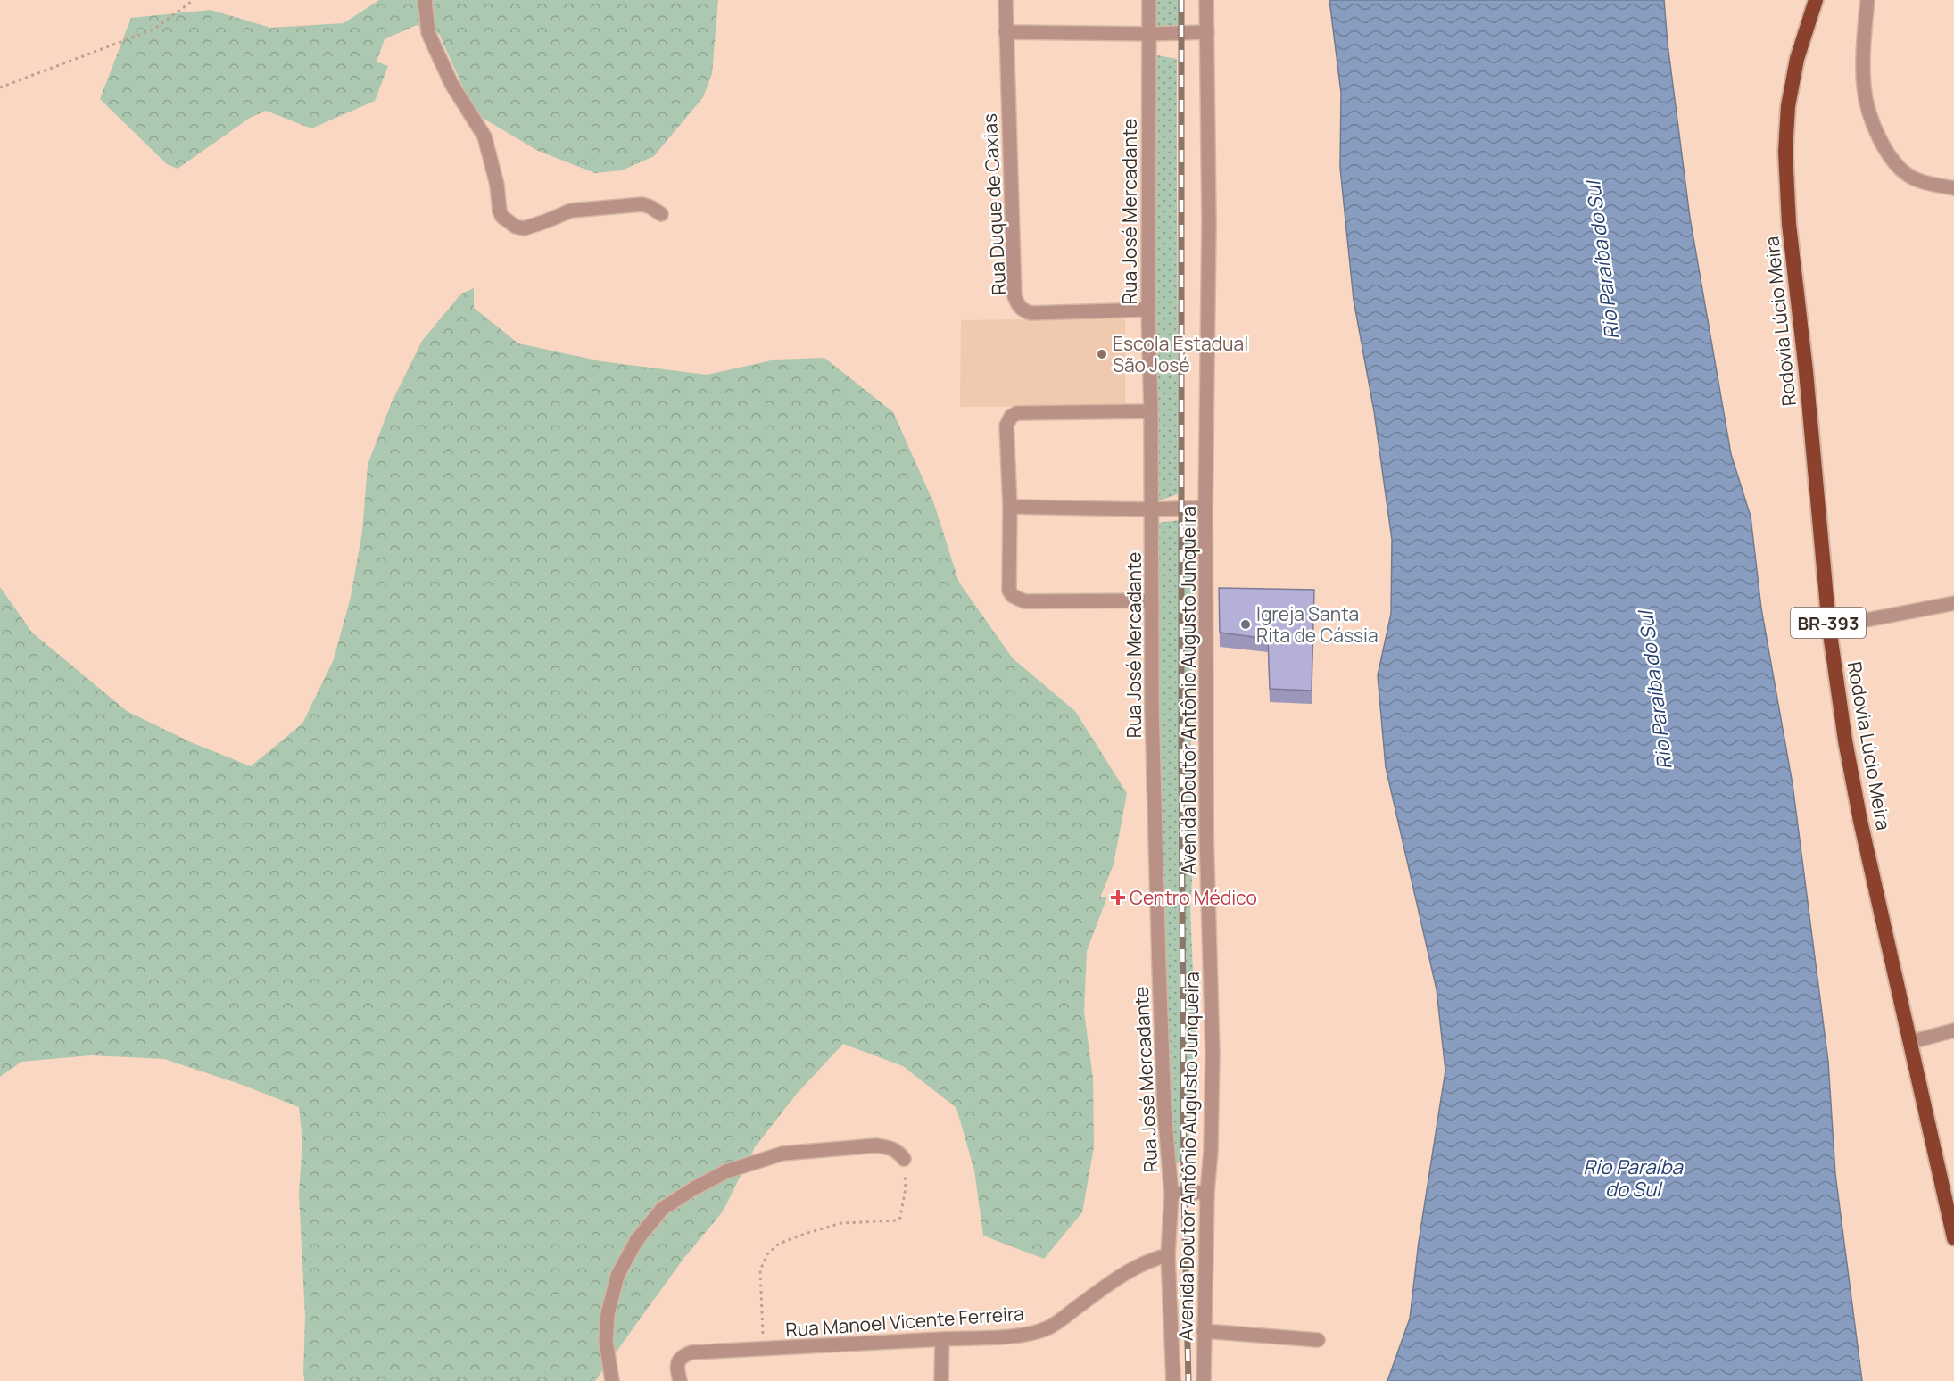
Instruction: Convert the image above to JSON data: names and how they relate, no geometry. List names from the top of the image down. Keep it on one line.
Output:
{"streets":{"highway":["Rodovia Lúcio Meira","BR-393"],"street":["Rua Duque de Caxias","Rua José Mercadante","Avenida Doutor Antônio Augusto Junqueira","Rua Manoel Vicente Ferreira"]},"crossings":[["Rua Duque de Caxias","Rua José Mercadante"],["Rua José Mercadante","Rua Manoel Vicente Ferreira"]],"water":["Rio Paraíba do Sul"],"places":{"other":["Escola Estadual São José","Igreja Santa Rita de Cássia"],"health":["Centro Médico"]}}
